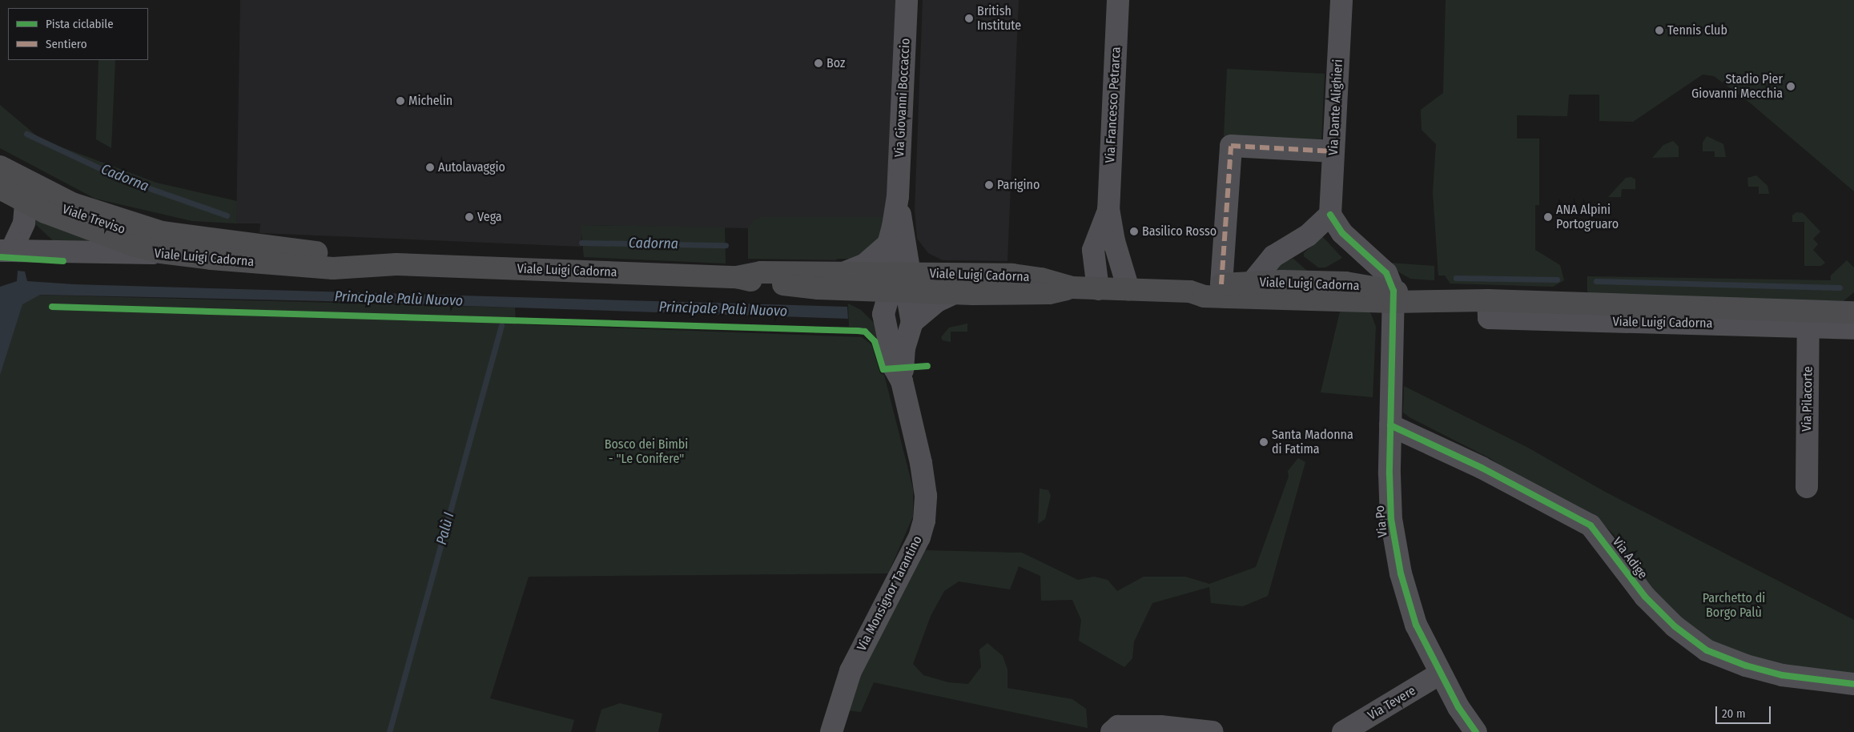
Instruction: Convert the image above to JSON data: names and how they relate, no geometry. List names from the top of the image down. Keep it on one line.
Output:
{"streets":{"main road":["Viale Treviso","Viale Luigi Cadorna"],"street":["Via Giovanni Boccaccio","Via Francesco Petrarca","Via Dante Alighieri","Via Pilacorte","Via Po","Via Adige","Via Monsignor Tarantino","Via Tevere"]},"crossings":[["Via Giovanni Boccaccio","Viale Luigi Cadorna"],["Via Giovanni Boccaccio","Via Monsignor Tarantino"],["Via Francesco Petrarca","Viale Luigi Cadorna"],["Viale Treviso","Viale Luigi Cadorna"],["Viale Luigi Cadorna","Via Pilacorte"],["Viale Luigi Cadorna","Via Po"],["Viale Luigi Cadorna","Via Monsignor Tarantino"],["Via Po","Via Adige"],["Via Po","Via Tevere"]],"water":["Cadorna","Principale Palù Nuovo","Palù I"],"parks":["Bosco dei Bimbi - \"Le Conifere\"","Parchetto di Borgo Palù"],"places":["British Institute","Tennis Club","Boz","Stadio Pier Giovanni Mecchia","Michelin","Autolavaggio","Parigino","Vega","ANA Alpini Portogruaro","Basilico Rosso","Santa Madonna di Fatima"],"legend":["Pista ciclabile","Sentiero"],"scale_bar":"20 m"}
